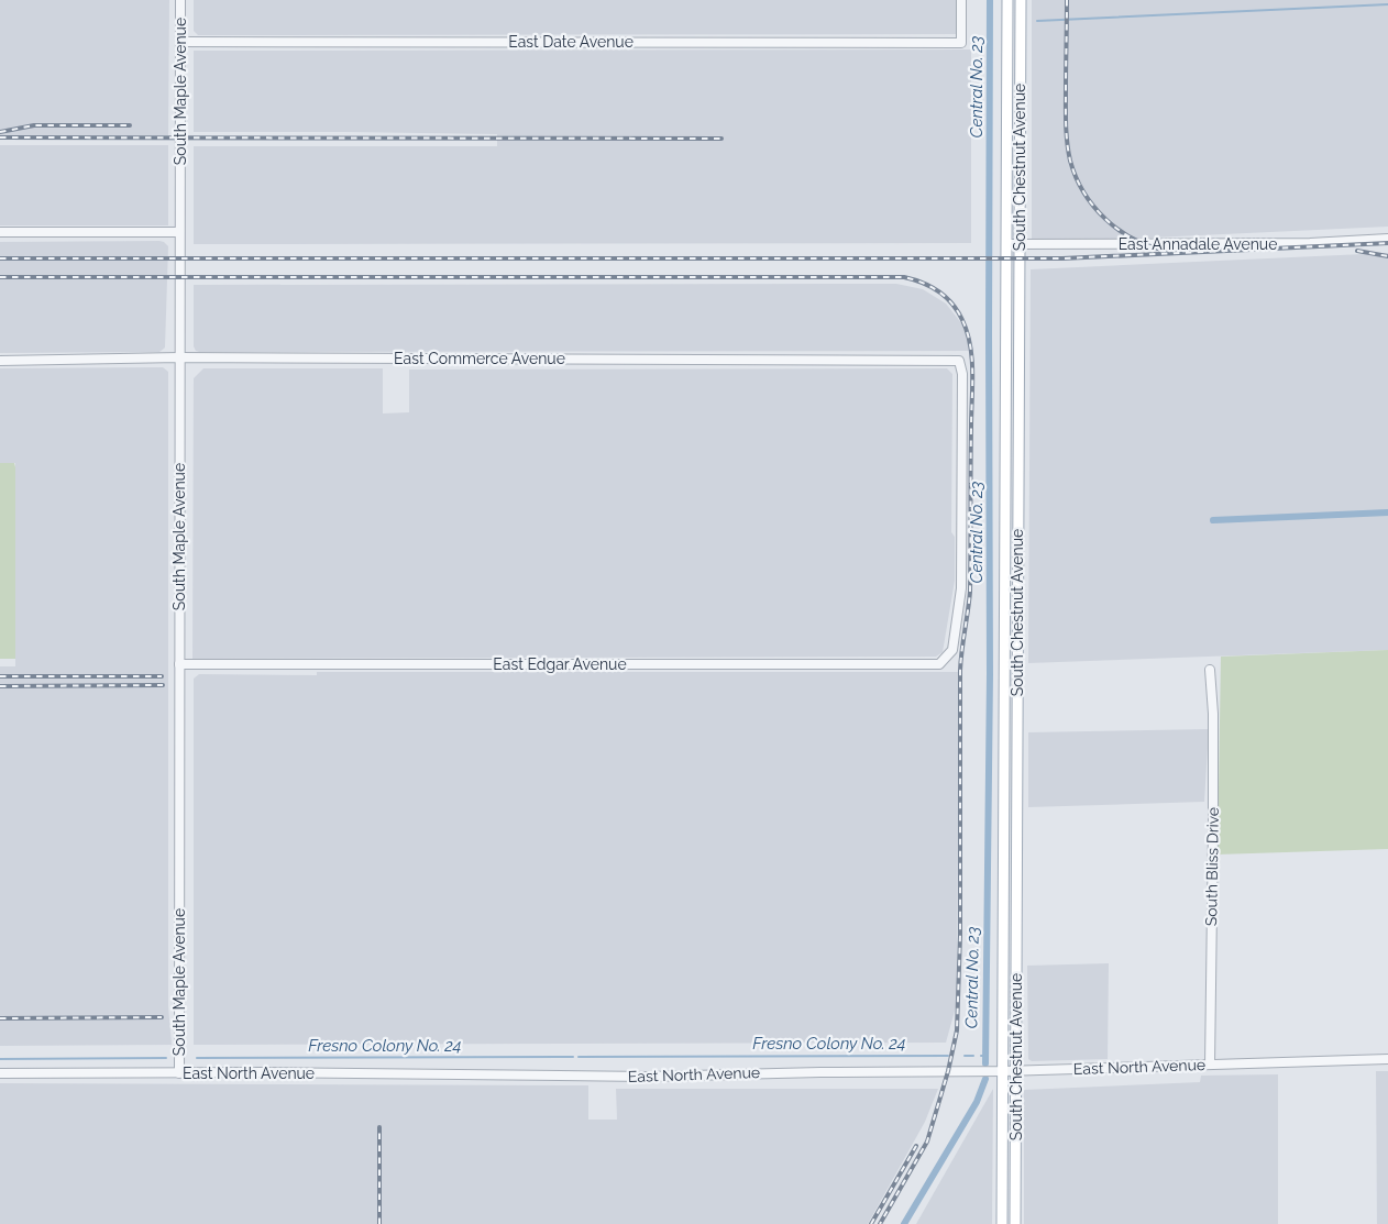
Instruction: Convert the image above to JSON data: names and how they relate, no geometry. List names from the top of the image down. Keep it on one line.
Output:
{"streets":{"main road":["South Chestnut Avenue"],"street":["East Date Avenue","South Maple Avenue","East Annadale Avenue","East Commerce Avenue","East Edgar Avenue","South Bliss Drive","East North Avenue"]},"crossings":[["East Date Avenue","South Maple Avenue"],["South Maple Avenue","East Commerce Avenue"],["South Maple Avenue","East Edgar Avenue"],["South Maple Avenue","East North Avenue"],["South Chestnut Avenue","East Annadale Avenue"],["South Chestnut Avenue","East North Avenue"],["East Commerce Avenue","East Edgar Avenue"],["South Bliss Drive","East North Avenue"]],"water":["Central No. 23","Fresno Colony No. 24"]}
